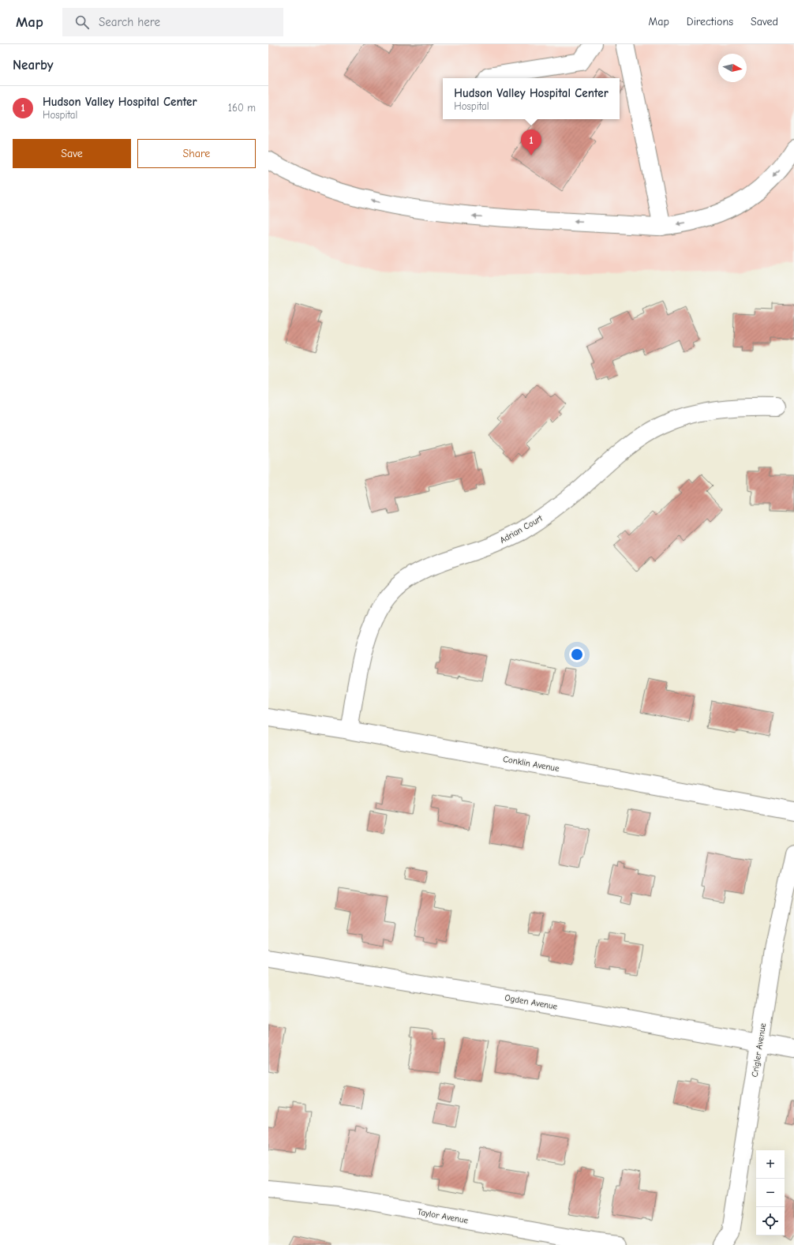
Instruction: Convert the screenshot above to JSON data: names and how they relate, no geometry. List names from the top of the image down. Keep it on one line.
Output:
{"streets":{"street":["Adrian Court","Conklin Avenue","Ogden Avenue","Crigler Avenue","Taylor Avenue"]},"crossings":[["Adrian Court","Conklin Avenue"],["Ogden Avenue","Crigler Avenue"]],"north":"right","page":{"header":"Map","search":"Search here","nav":["Map","Directions","Saved"],"heading":"Nearby","popup":["Hudson Valley Hospital Center","Hospital"],"list":[{"mark":"1","name":"Hudson Valley Hospital Center","note":"Hospital","value":"160 m"}],"buttons":["Save","Share"],"pins":"1","map_buttons":["+","−"]}}
